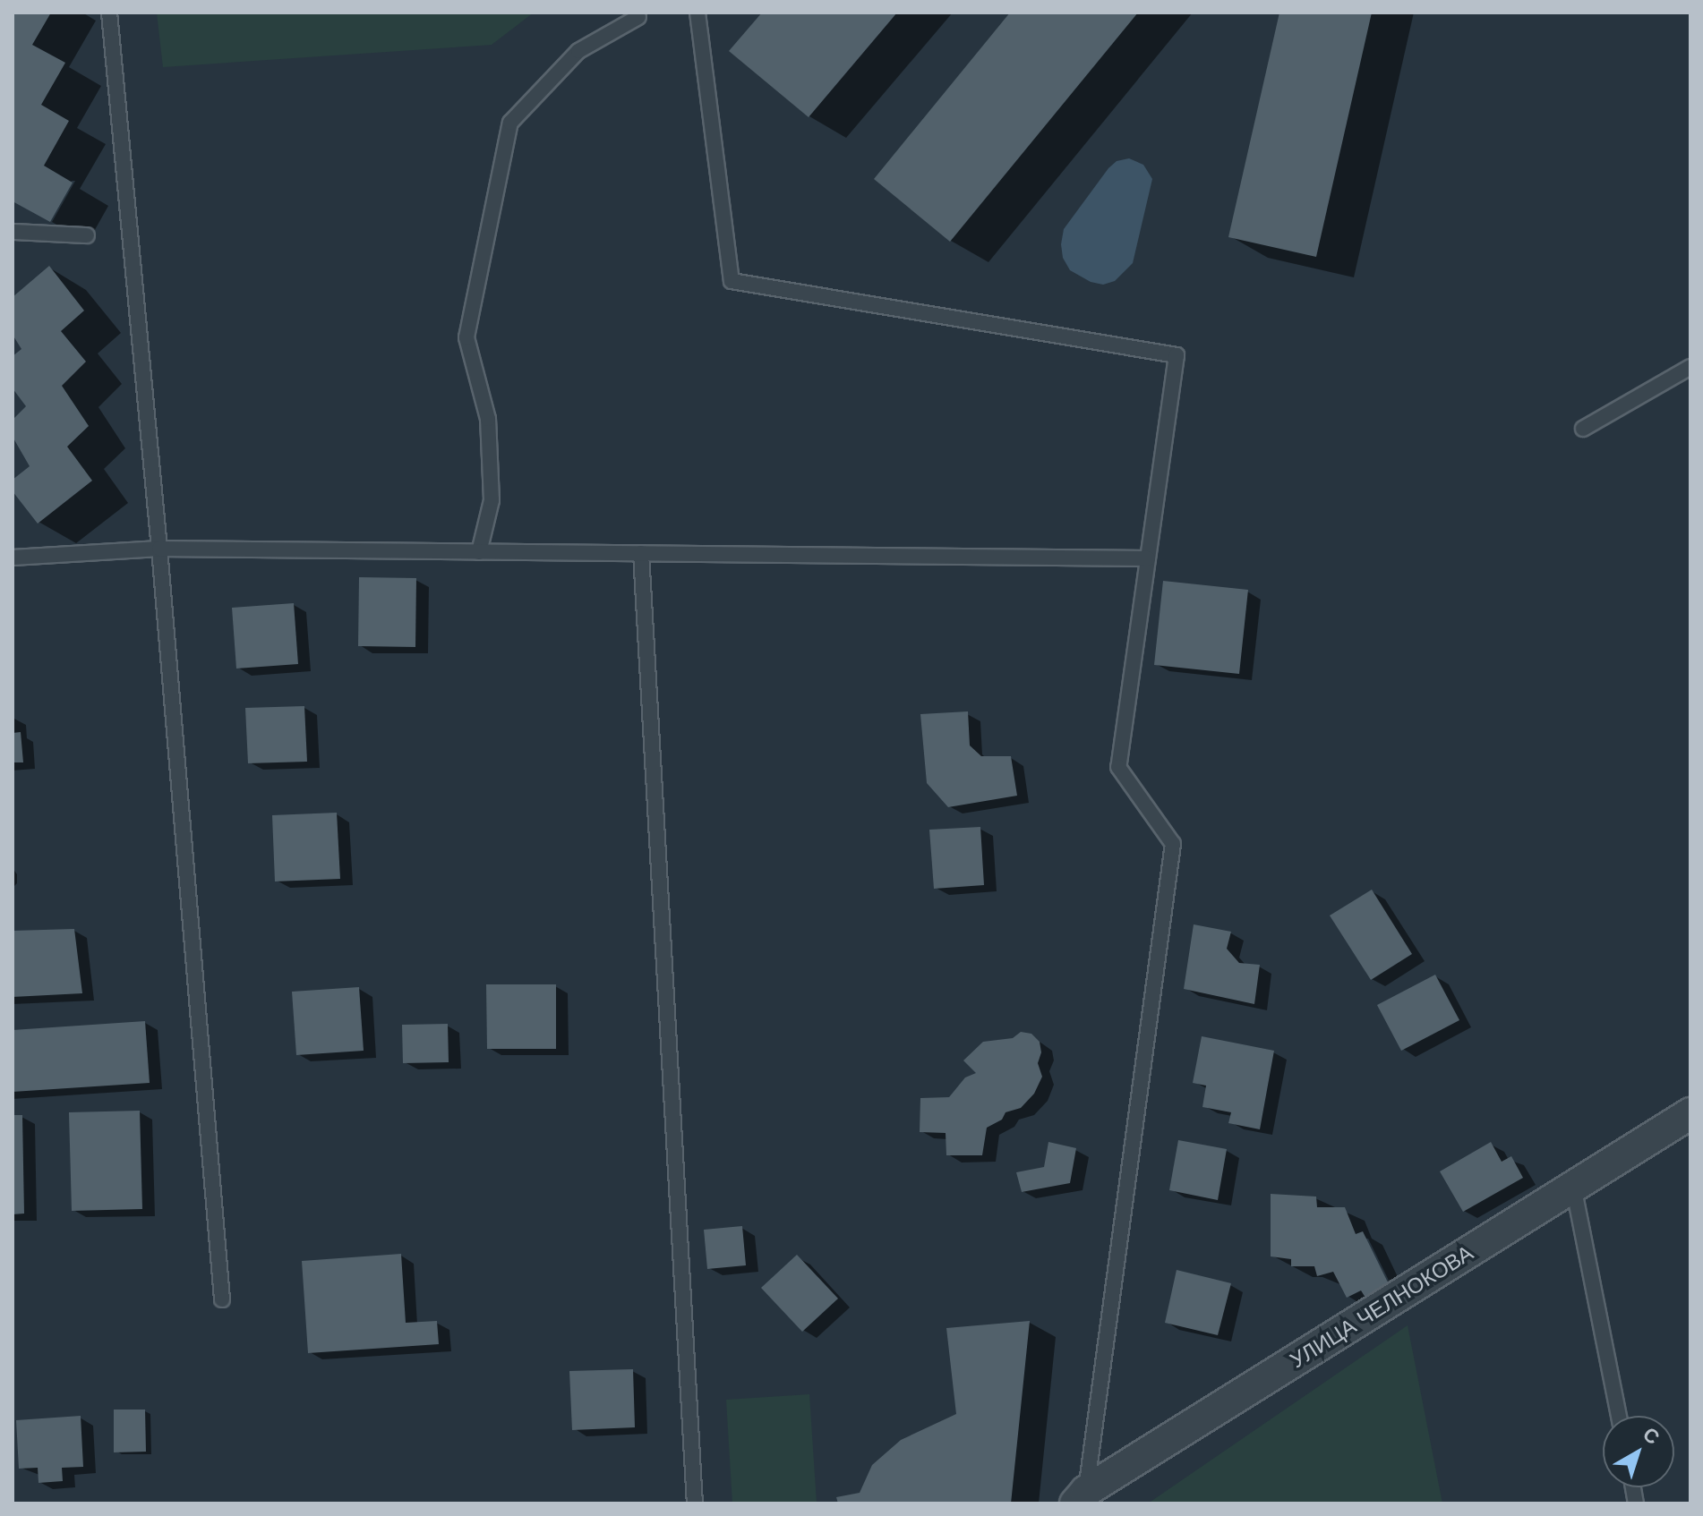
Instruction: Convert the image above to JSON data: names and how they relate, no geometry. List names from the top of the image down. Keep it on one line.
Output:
{"streets":{"street":["УЛИЦА ЧЕЛНОКОВА"]},"north":"top right"}
